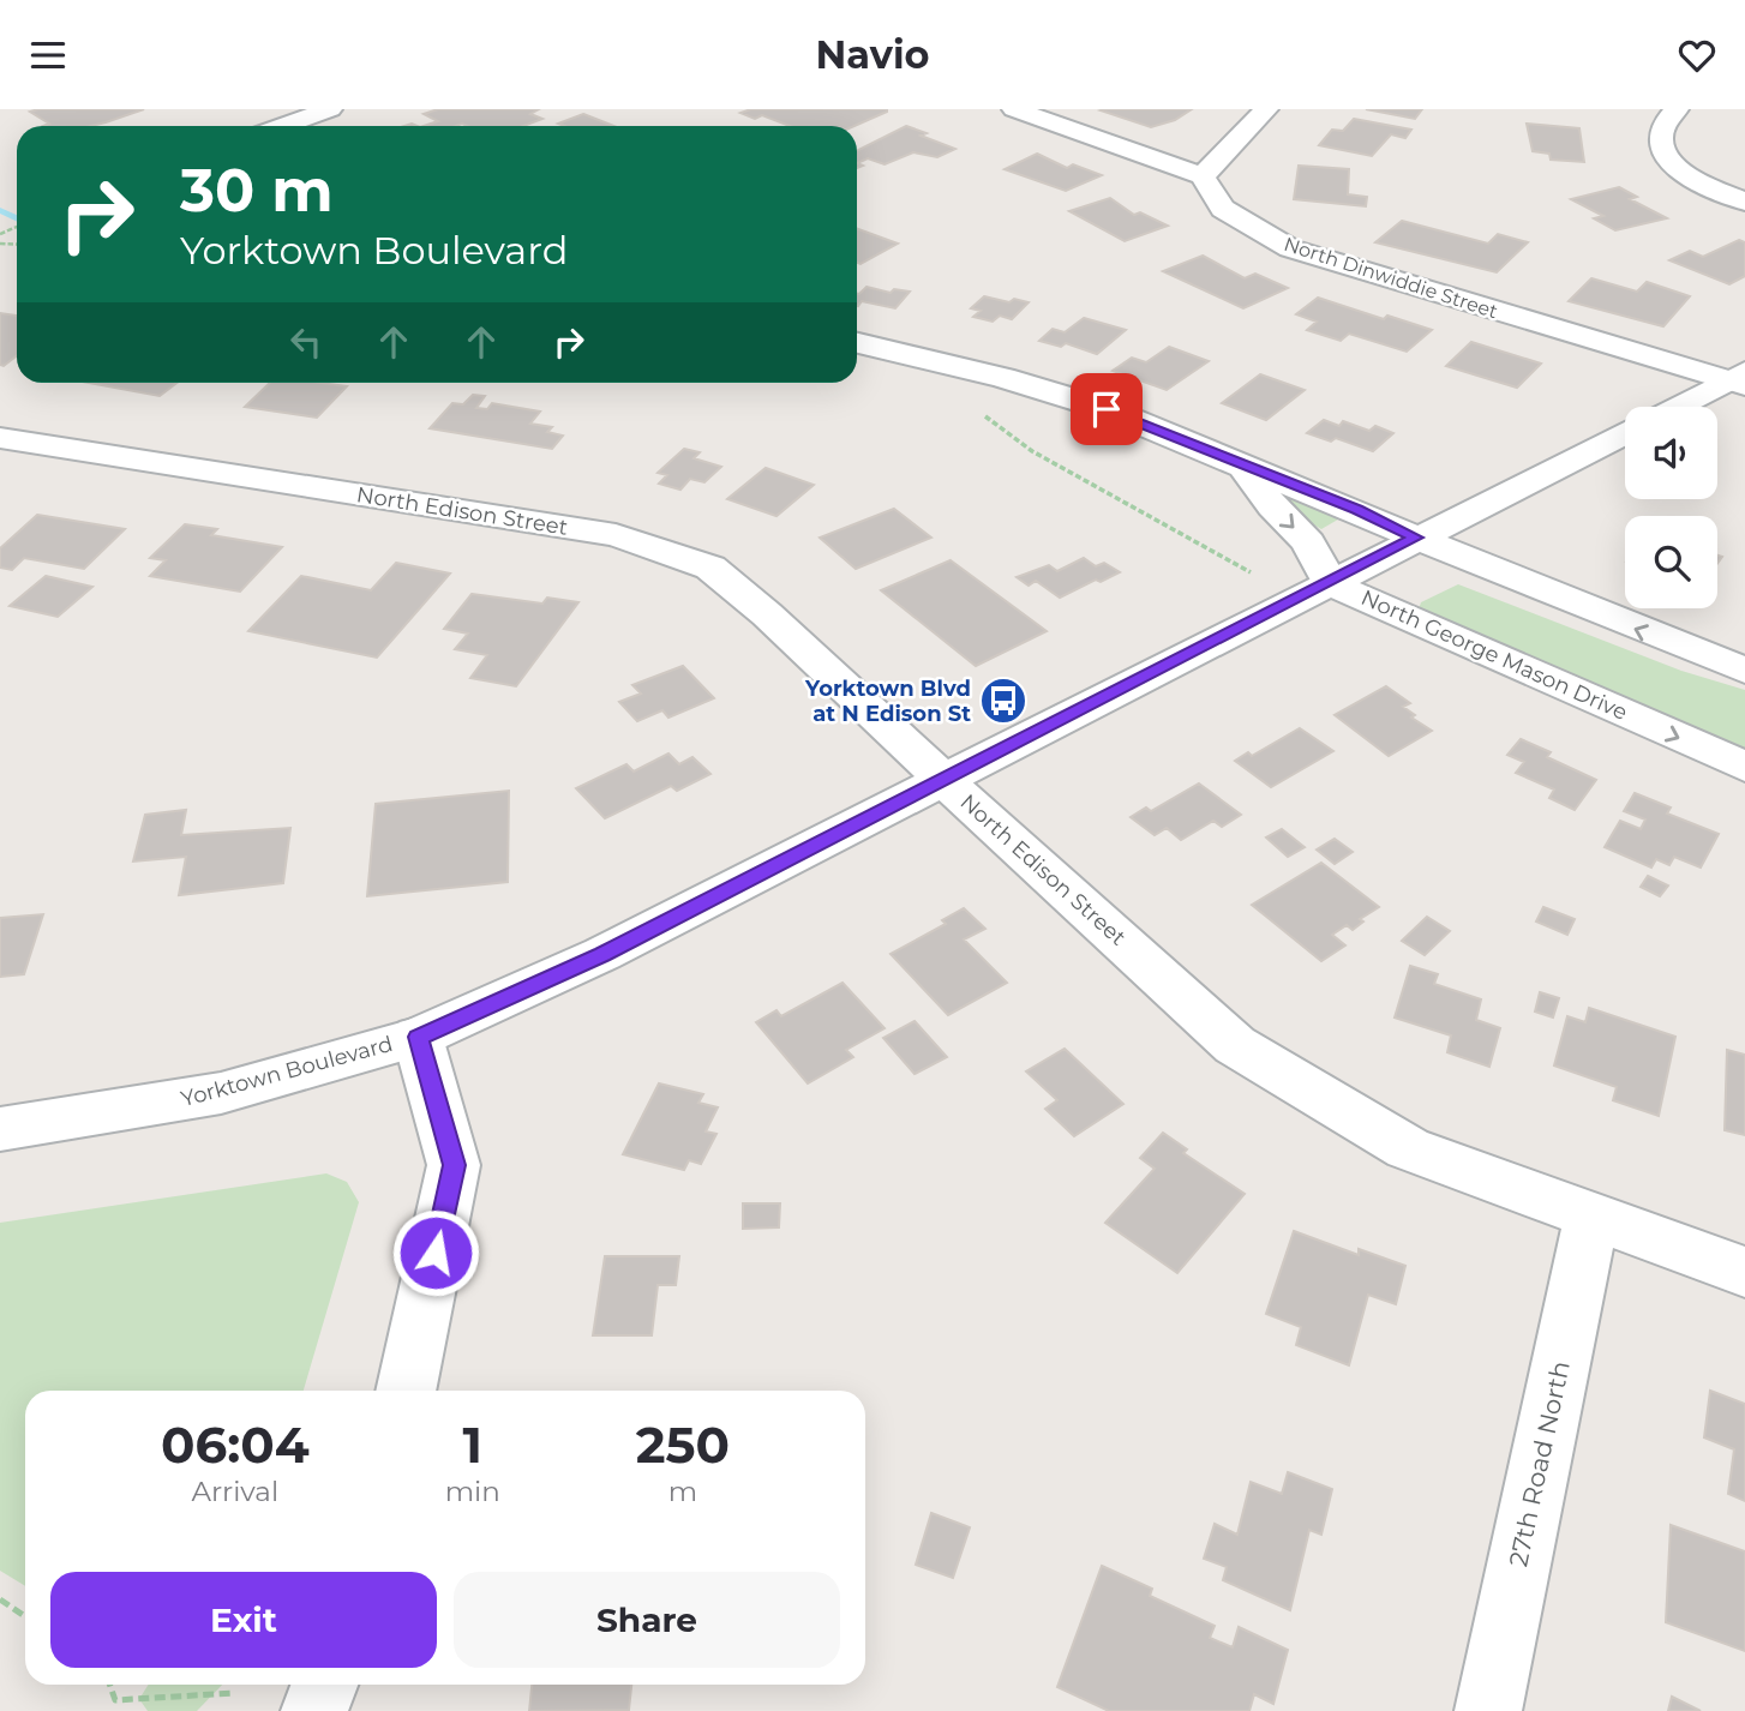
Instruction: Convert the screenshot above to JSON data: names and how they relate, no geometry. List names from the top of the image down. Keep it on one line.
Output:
{"streets":{"street":["North Dinwiddie Street","North Edison Street","North George Mason Drive","Yorktown Boulevard","27th Road North"]},"crossings":[["North Dinwiddie Street","Yorktown Boulevard"],["North Edison Street","Yorktown Boulevard"],["North Edison Street","27th Road North"],["North George Mason Drive","Yorktown Boulevard"]],"places":{"bus stop":["Yorktown Blvd at N Edison St"]},"page":{"header":"Navio","turn":["30 m","Yorktown Boulevard"],"eta":["06:04","Arrival","1","min","250","m"],"buttons":["Exit","Share"]}}
